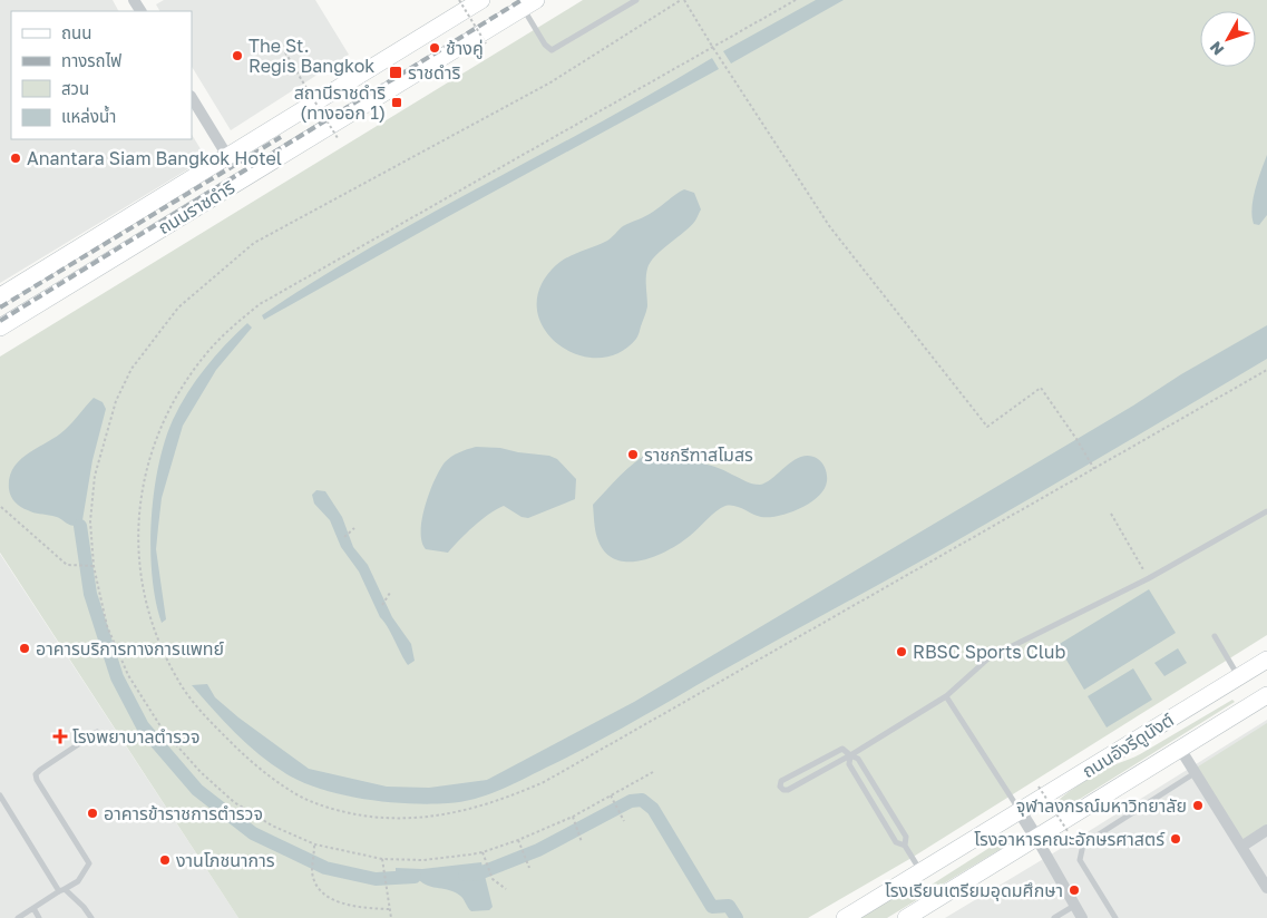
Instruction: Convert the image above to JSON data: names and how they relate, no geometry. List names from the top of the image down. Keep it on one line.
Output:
{"streets":{"main road":["ถนนราชดำริ","ถนนอังรีดูนังต์"]},"places":{"other":["ช้างคู่","The St. Regis Bangkok","Anantara Siam Bangkok Hotel","ราชกรีฑาสโมสร","อาคารบริการทางการแพทย์","RBSC Sports Club","จุฬาลงกรณ์มหาวิทยาลัย","อาคารข้าราชการตำรวจ","โรงอาหารคณะอักษรศาสตร์","งานโภชนาการ","โรงเรียนเตรียมอุดมศึกษา"],"transit":["ราชดำริ","สถานีราชดำริ (ทางออก 1)"],"health":["โรงพยาบาลตำรวจ"]},"legend":["ถนน","ทางรถไฟ","สวน","แหล่งน้ำ"],"north":"bottom left"}
